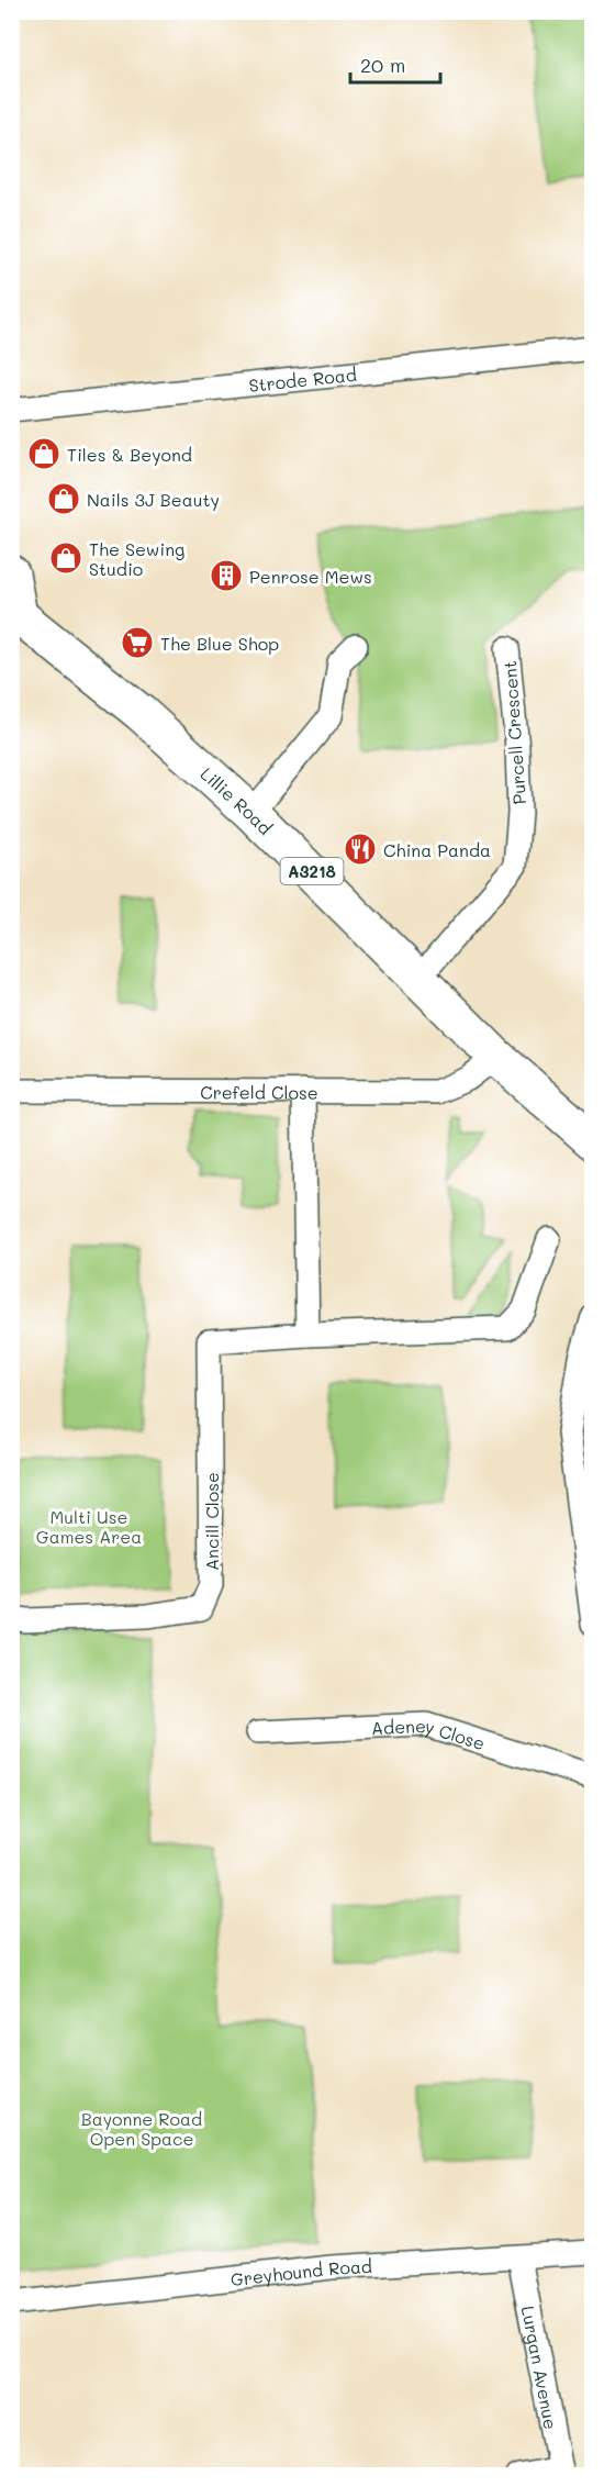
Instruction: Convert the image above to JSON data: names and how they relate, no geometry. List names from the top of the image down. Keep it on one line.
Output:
{"streets":{"main road":["Lillie Road","A3218"],"street":["Strode Road","Purcell Crescent","Crefeld Close","Ancill Close","Adeney Close","Greyhound Road","Lurgan Avenue"]},"crossings":[["Purcell Crescent","Lillie Road"],["Lillie Road","Crefeld Close"],["Greyhound Road","Lurgan Avenue"]],"parks":["Multi Use Games Area","Bayonne Road Open Space"],"places":{"shop":["Tiles & Beyond","Nails 3J Beauty","The Sewing Studio"],"building":["Penrose Mews"],"supermarket":["The Blue Shop"],"restaurant":["China Panda"]},"scale_bar":"20 m"}
